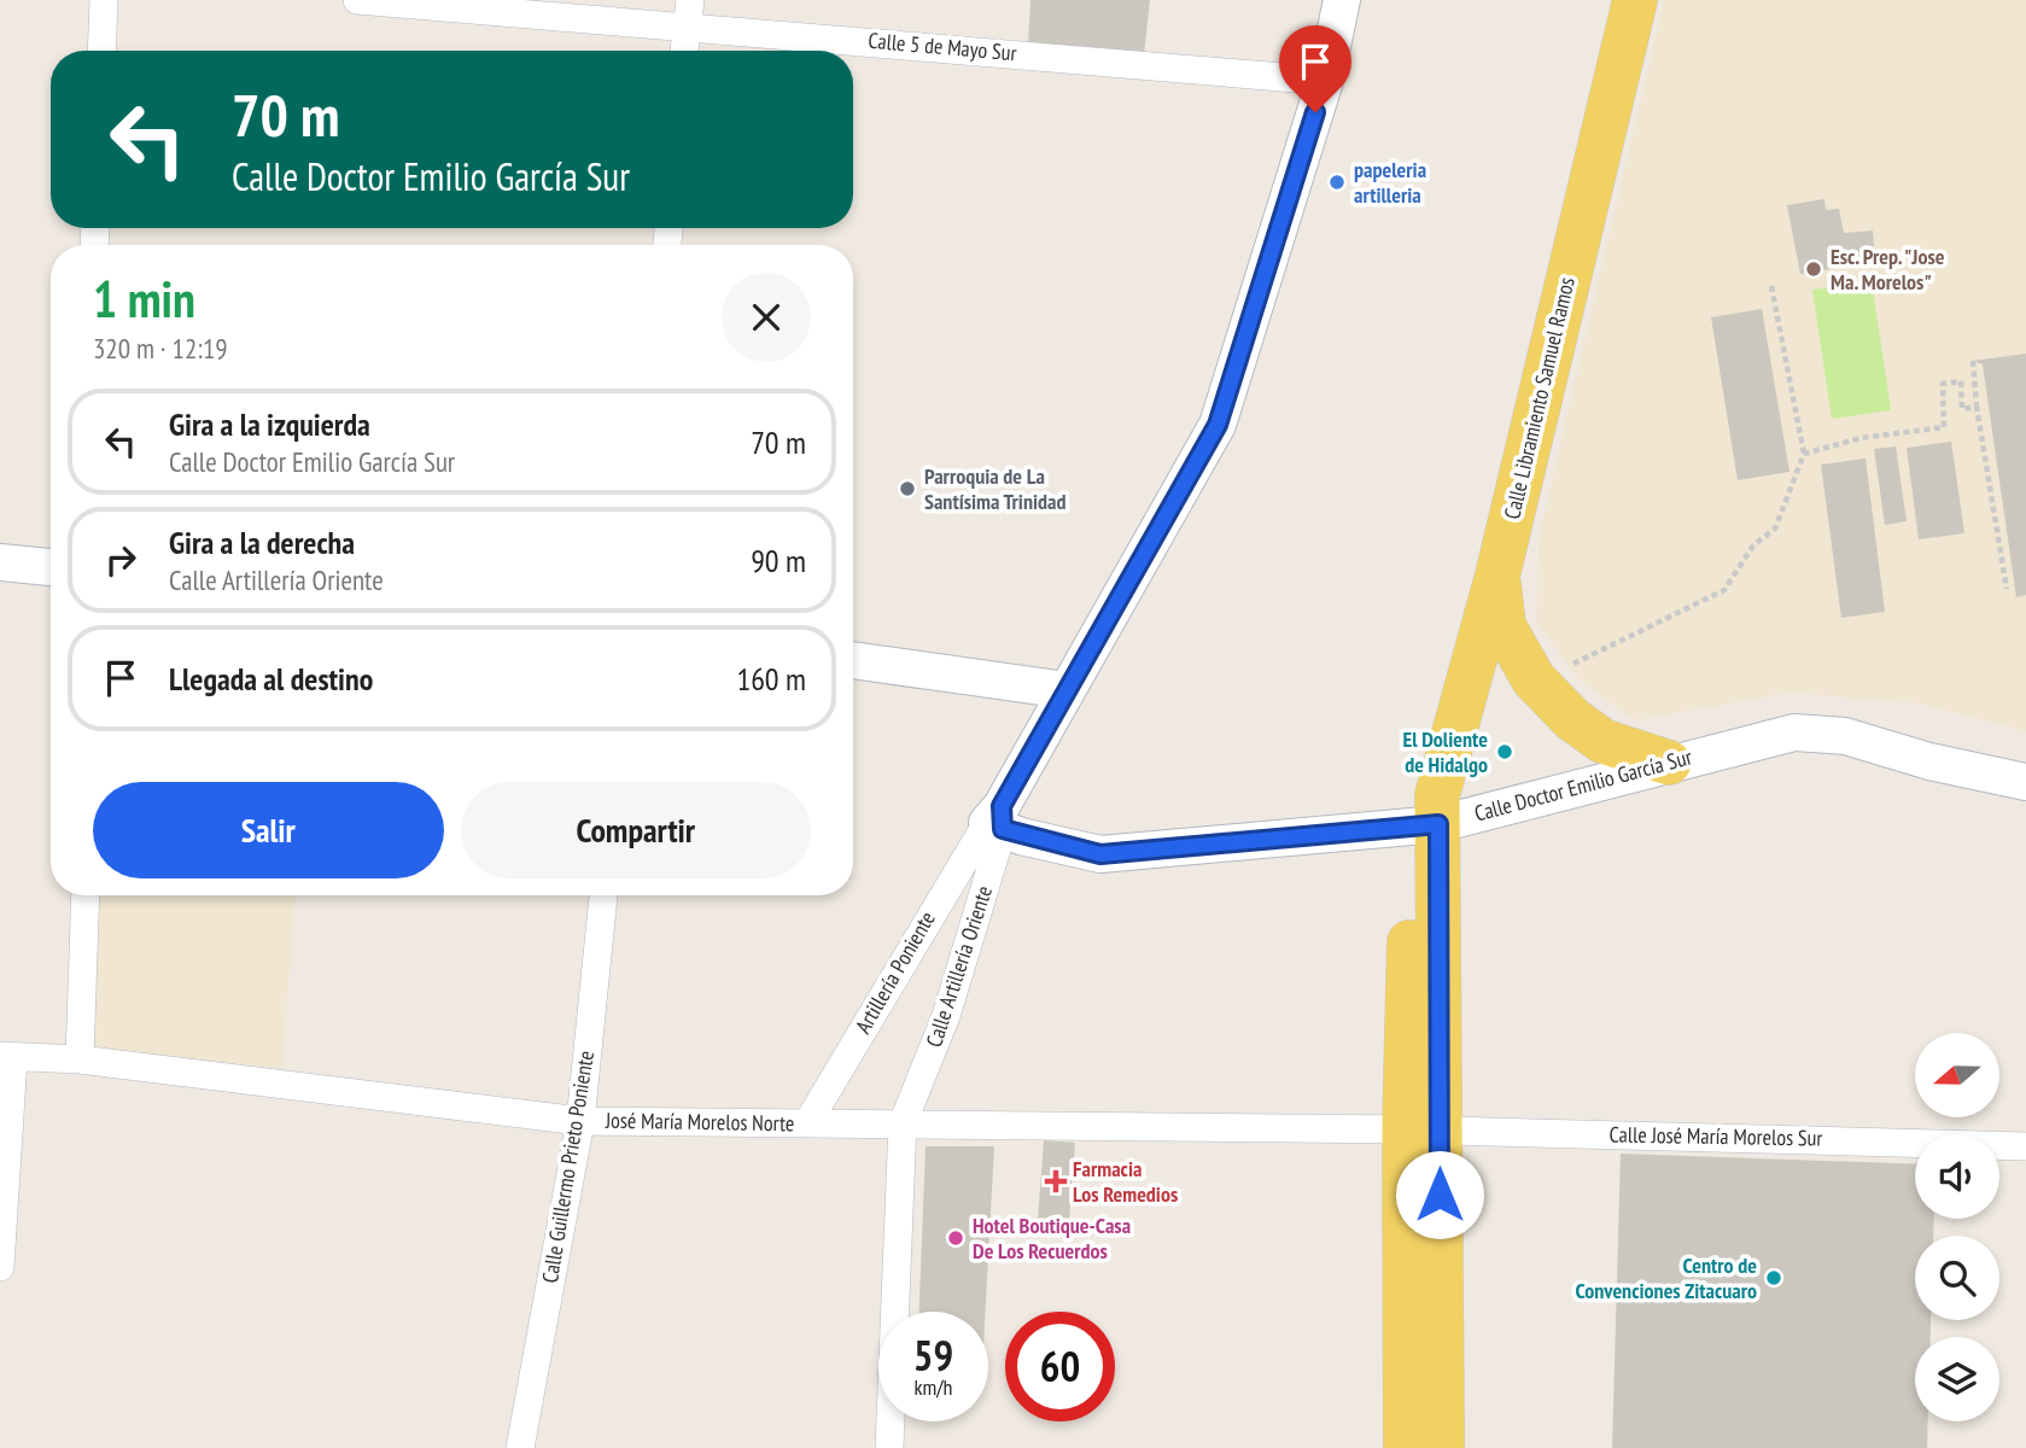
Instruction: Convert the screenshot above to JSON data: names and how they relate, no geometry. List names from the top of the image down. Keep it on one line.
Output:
{"streets":{"main road":["Calle Libramiento Samuel Ramos"],"street":["Calle 5 de Mayo Sur","Calle Doctor Emilio García Sur","Calle Artillería Oriente","Artillería Poniente","José María Morelos Norte","Calle José María Morelos Sur","Calle Guillermo Prieto Poniente"]},"crossings":[["Calle 5 de Mayo Sur","Calle Artillería Oriente"],["Calle Libramiento Samuel Ramos","Calle Doctor Emilio García Sur"],["Calle Libramiento Samuel Ramos","José María Morelos Norte"],["Calle Libramiento Samuel Ramos","Calle José María Morelos Sur"],["Calle Doctor Emilio García Sur","Calle Artillería Oriente"],["Calle Doctor Emilio García Sur","Artillería Poniente"],["Calle Artillería Oriente","Artillería Poniente"],["Calle Artillería Oriente","José María Morelos Norte"],["Artillería Poniente","José María Morelos Norte"],["José María Morelos Norte","Calle José María Morelos Sur"],["José María Morelos Norte","Calle Guillermo Prieto Poniente"]],"places":{"other":["papeleria artilleria","Esc. Prep. \"Jose Ma. Morelos\"","Parroquia de La Santísima Trinidad","El Doliente de Hidalgo","Hotel Boutique-Casa De Los Recuerdos","Centro de Convenciones Zitacuaro"],"health":["Farmacia Los Remedios"]},"north":"left","page":{"turn":["70 m","Calle Doctor Emilio García Sur"],"heading":["1 min","320 m · 12:19"],"list":[{"name":"Gira a la izquierda","note":"Calle Doctor Emilio García Sur","value":"70 m"},{"name":"Gira a la derecha","note":"Calle Artillería Oriente","value":"90 m"},{"name":"Llegada al destino","value":"160 m"}],"buttons":["Salir","Compartir"],"speed":"59 km/h","limit":"60"}}
